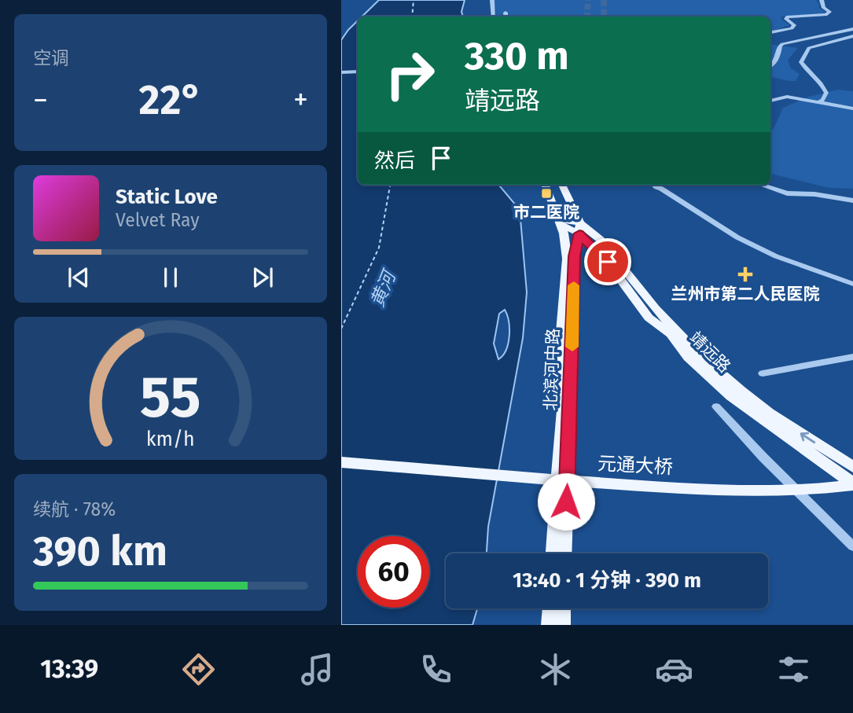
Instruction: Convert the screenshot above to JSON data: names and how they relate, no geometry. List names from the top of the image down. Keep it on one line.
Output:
{"streets":{"main road":["靖远路","北滨河中路","元通大桥"]},"crossings":[["靖远路","北滨河中路"],["靖远路","元通大桥"]],"water":["黄河"],"places":{"transit":["市二医院"],"health":["兰州市第二人民医院"]},"page":{"tile":["空调",["续航 · 78%","390 km"]],"turn":["330 m","靖远路"],"heat":["−","22°","+"],"then":"然后","song":["Static Love","Velvet Ray"],"limit":"60","trip":"13:40 · 1 分钟 · 390 m","tabs":"13:39","gauge":["55","km/h"]}}
